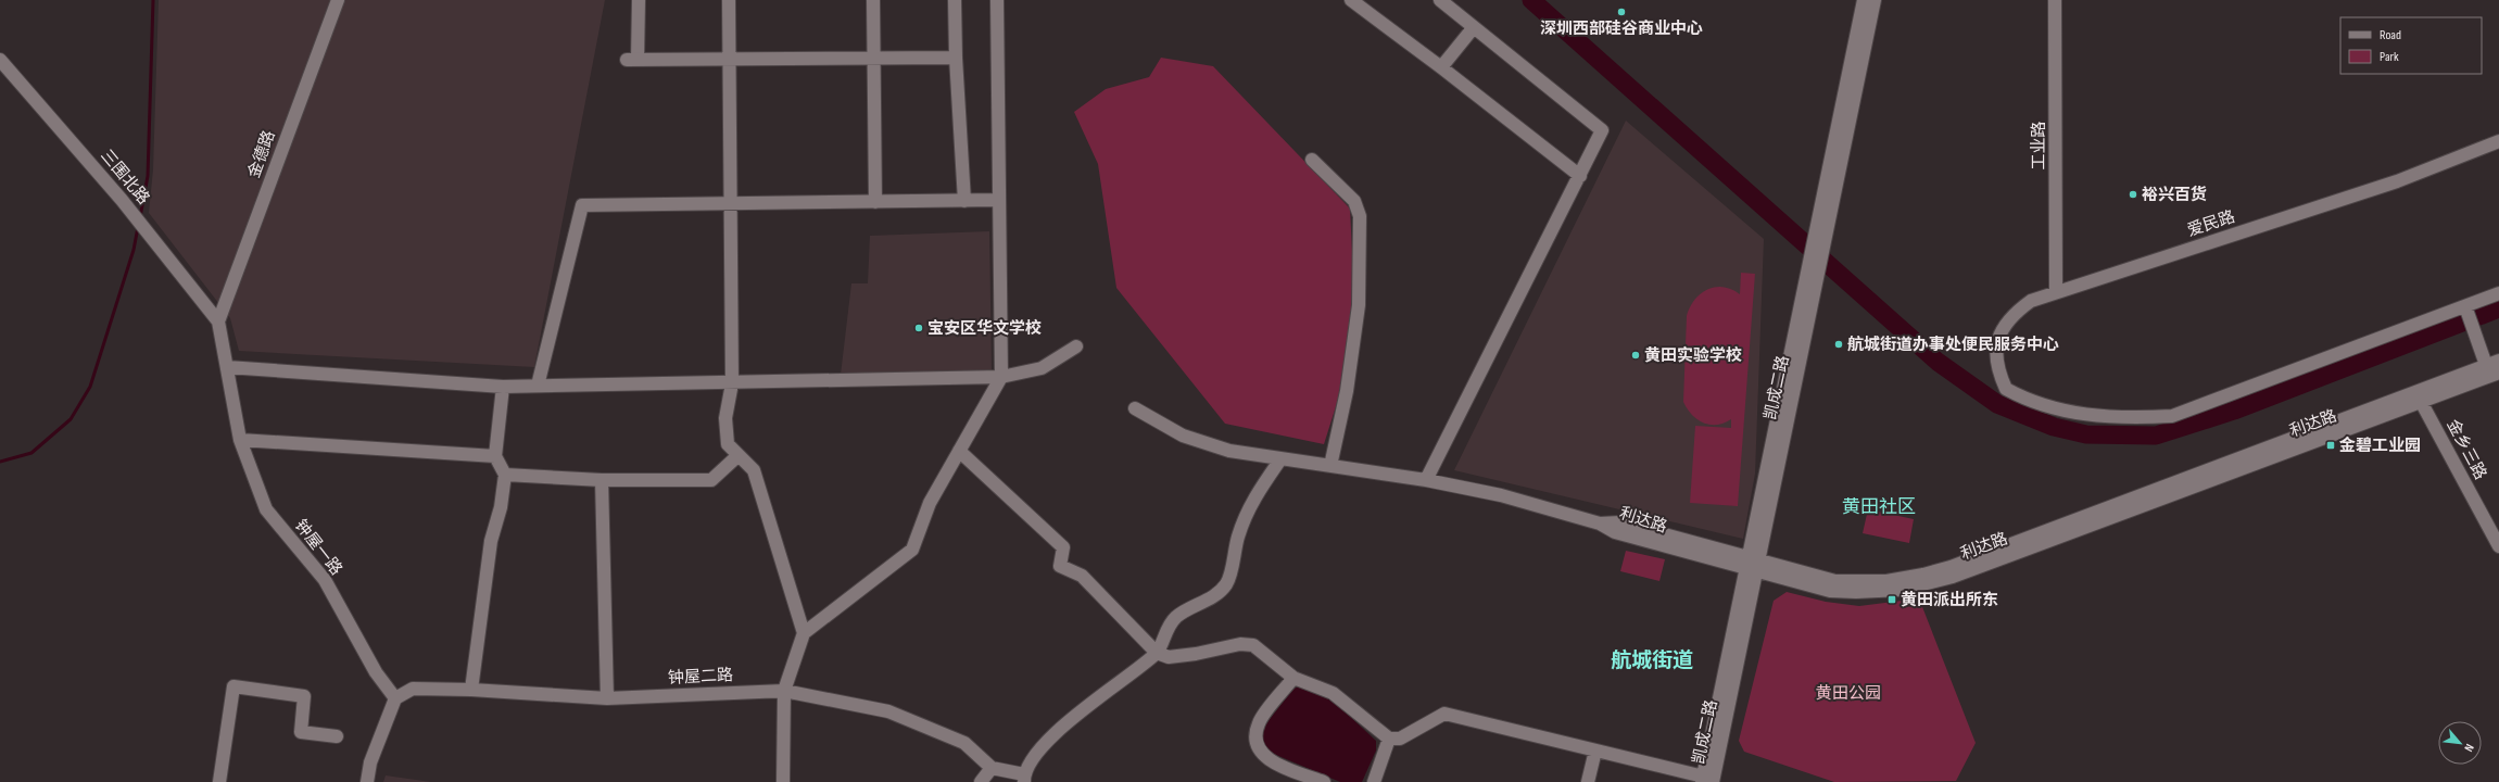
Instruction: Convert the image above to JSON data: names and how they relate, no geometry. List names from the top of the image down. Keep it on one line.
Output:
{"streets":{"street":["工业路","金德路","三围北路","爱民路","凯成二路","利达路","金乡三路","钟屋一路","钟屋二路"]},"crossings":[["工业路","爱民路"],["金德路","三围北路"],["金德路","钟屋一路"],["三围北路","钟屋一路"],["凯成二路","利达路"],["利达路","金乡三路"],["钟屋一路","钟屋二路"]],"districts":["黄田社区","航城街道"],"parks":["黄田公园"],"places":{"other":["深圳西部硅谷商业中心","裕兴百货","宝安区华文学校","航城街道办事处便民服务中心","黄田实验学校"],"transit":["金碧工业园","黄田派出所东"]},"legend":["Road","Park"],"north":"bottom right"}
